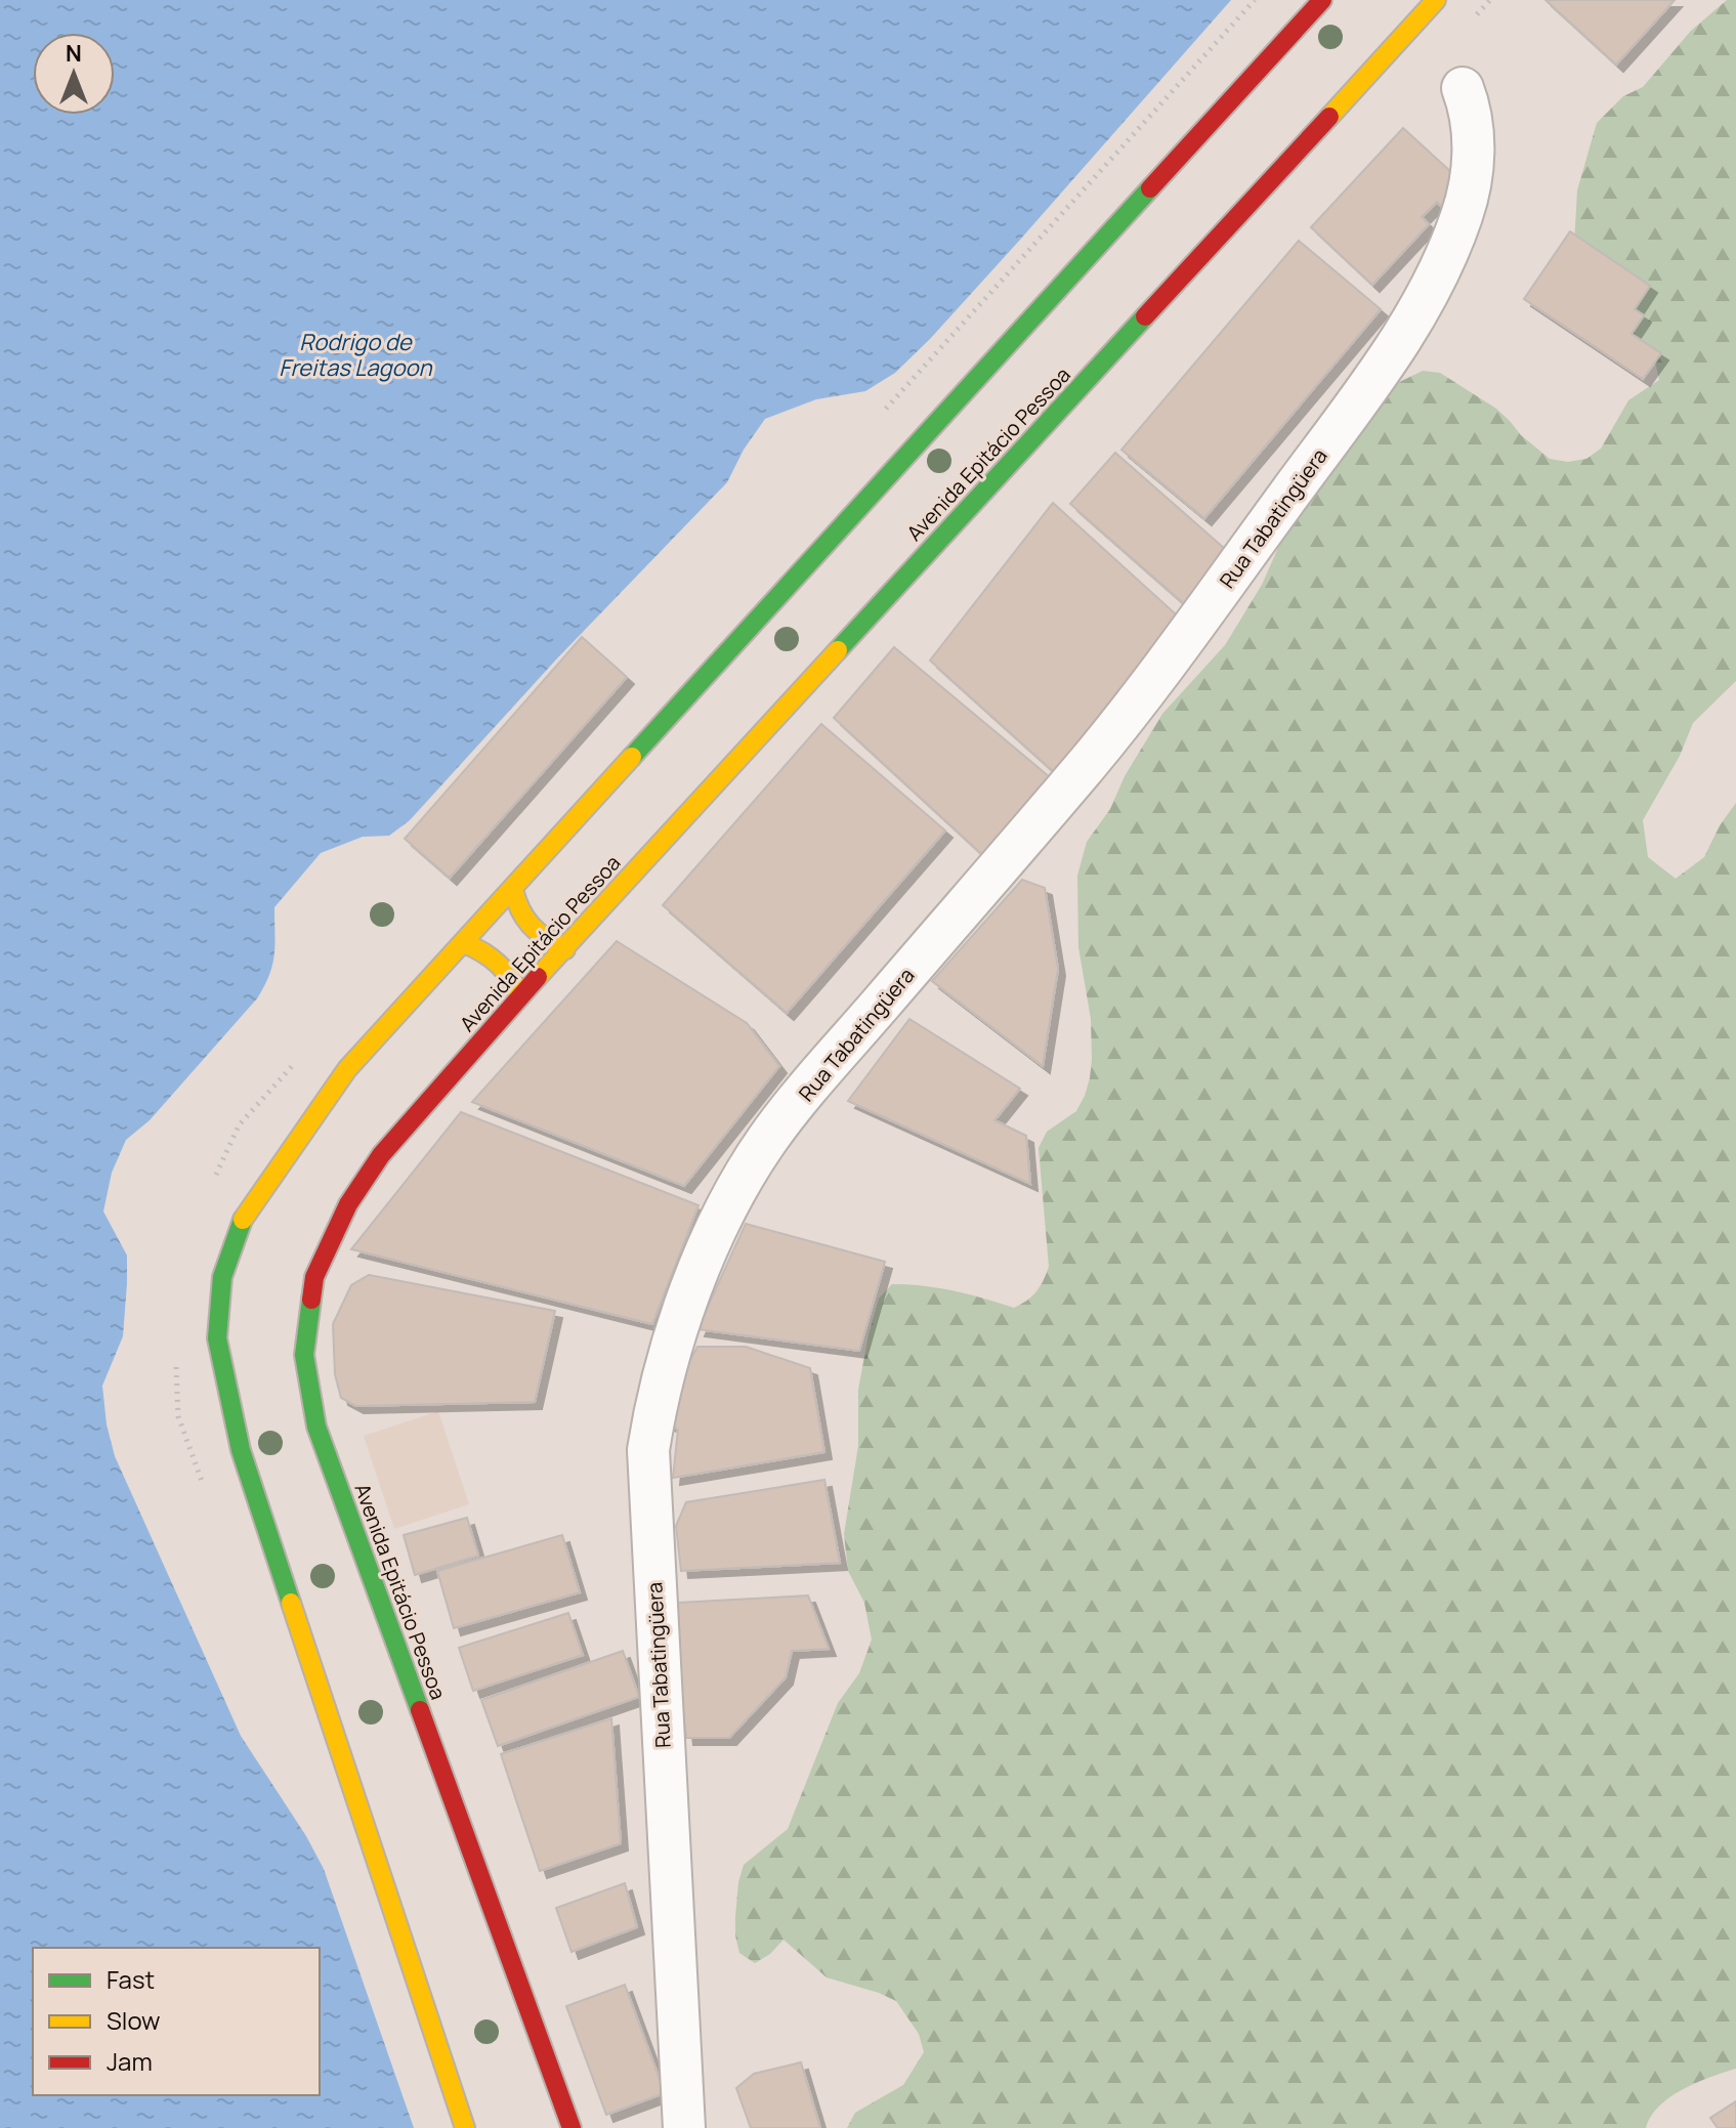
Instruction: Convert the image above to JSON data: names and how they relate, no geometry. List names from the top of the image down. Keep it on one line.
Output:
{"streets":{"highway":["Avenida Epitácio Pessoa"],"street":["Rua Tabatingüera"]},"water":["Rodrigo de Freitas Lagoon"],"legend":["Fast","Slow","Jam"],"north":"top"}
